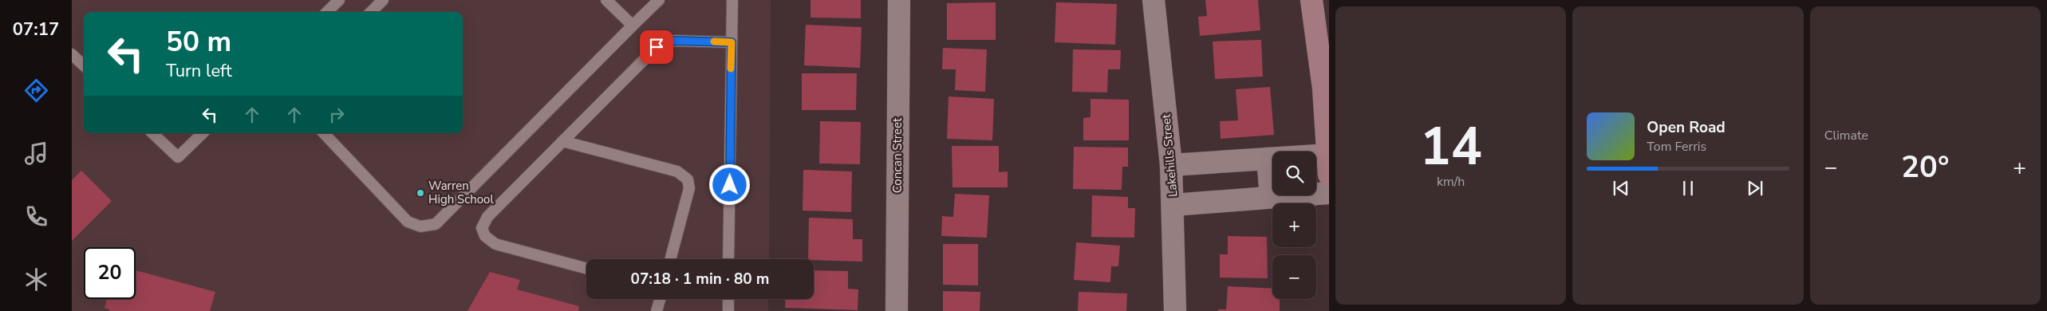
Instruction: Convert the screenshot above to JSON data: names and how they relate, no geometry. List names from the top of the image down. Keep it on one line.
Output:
{"streets":{"street":["Concan Street","Lakehills Street"]},"places":["Warren High School"],"page":{"tabs":"07:17","tile":[["14","km/h"],"Climate"],"turn":["50 m","Turn left"],"song":["Open Road","Tom Ferris"],"heat":["−","20°","+"],"map_buttons":["+","−"],"limit":"20","trip":"07:18 · 1 min · 80 m"}}
